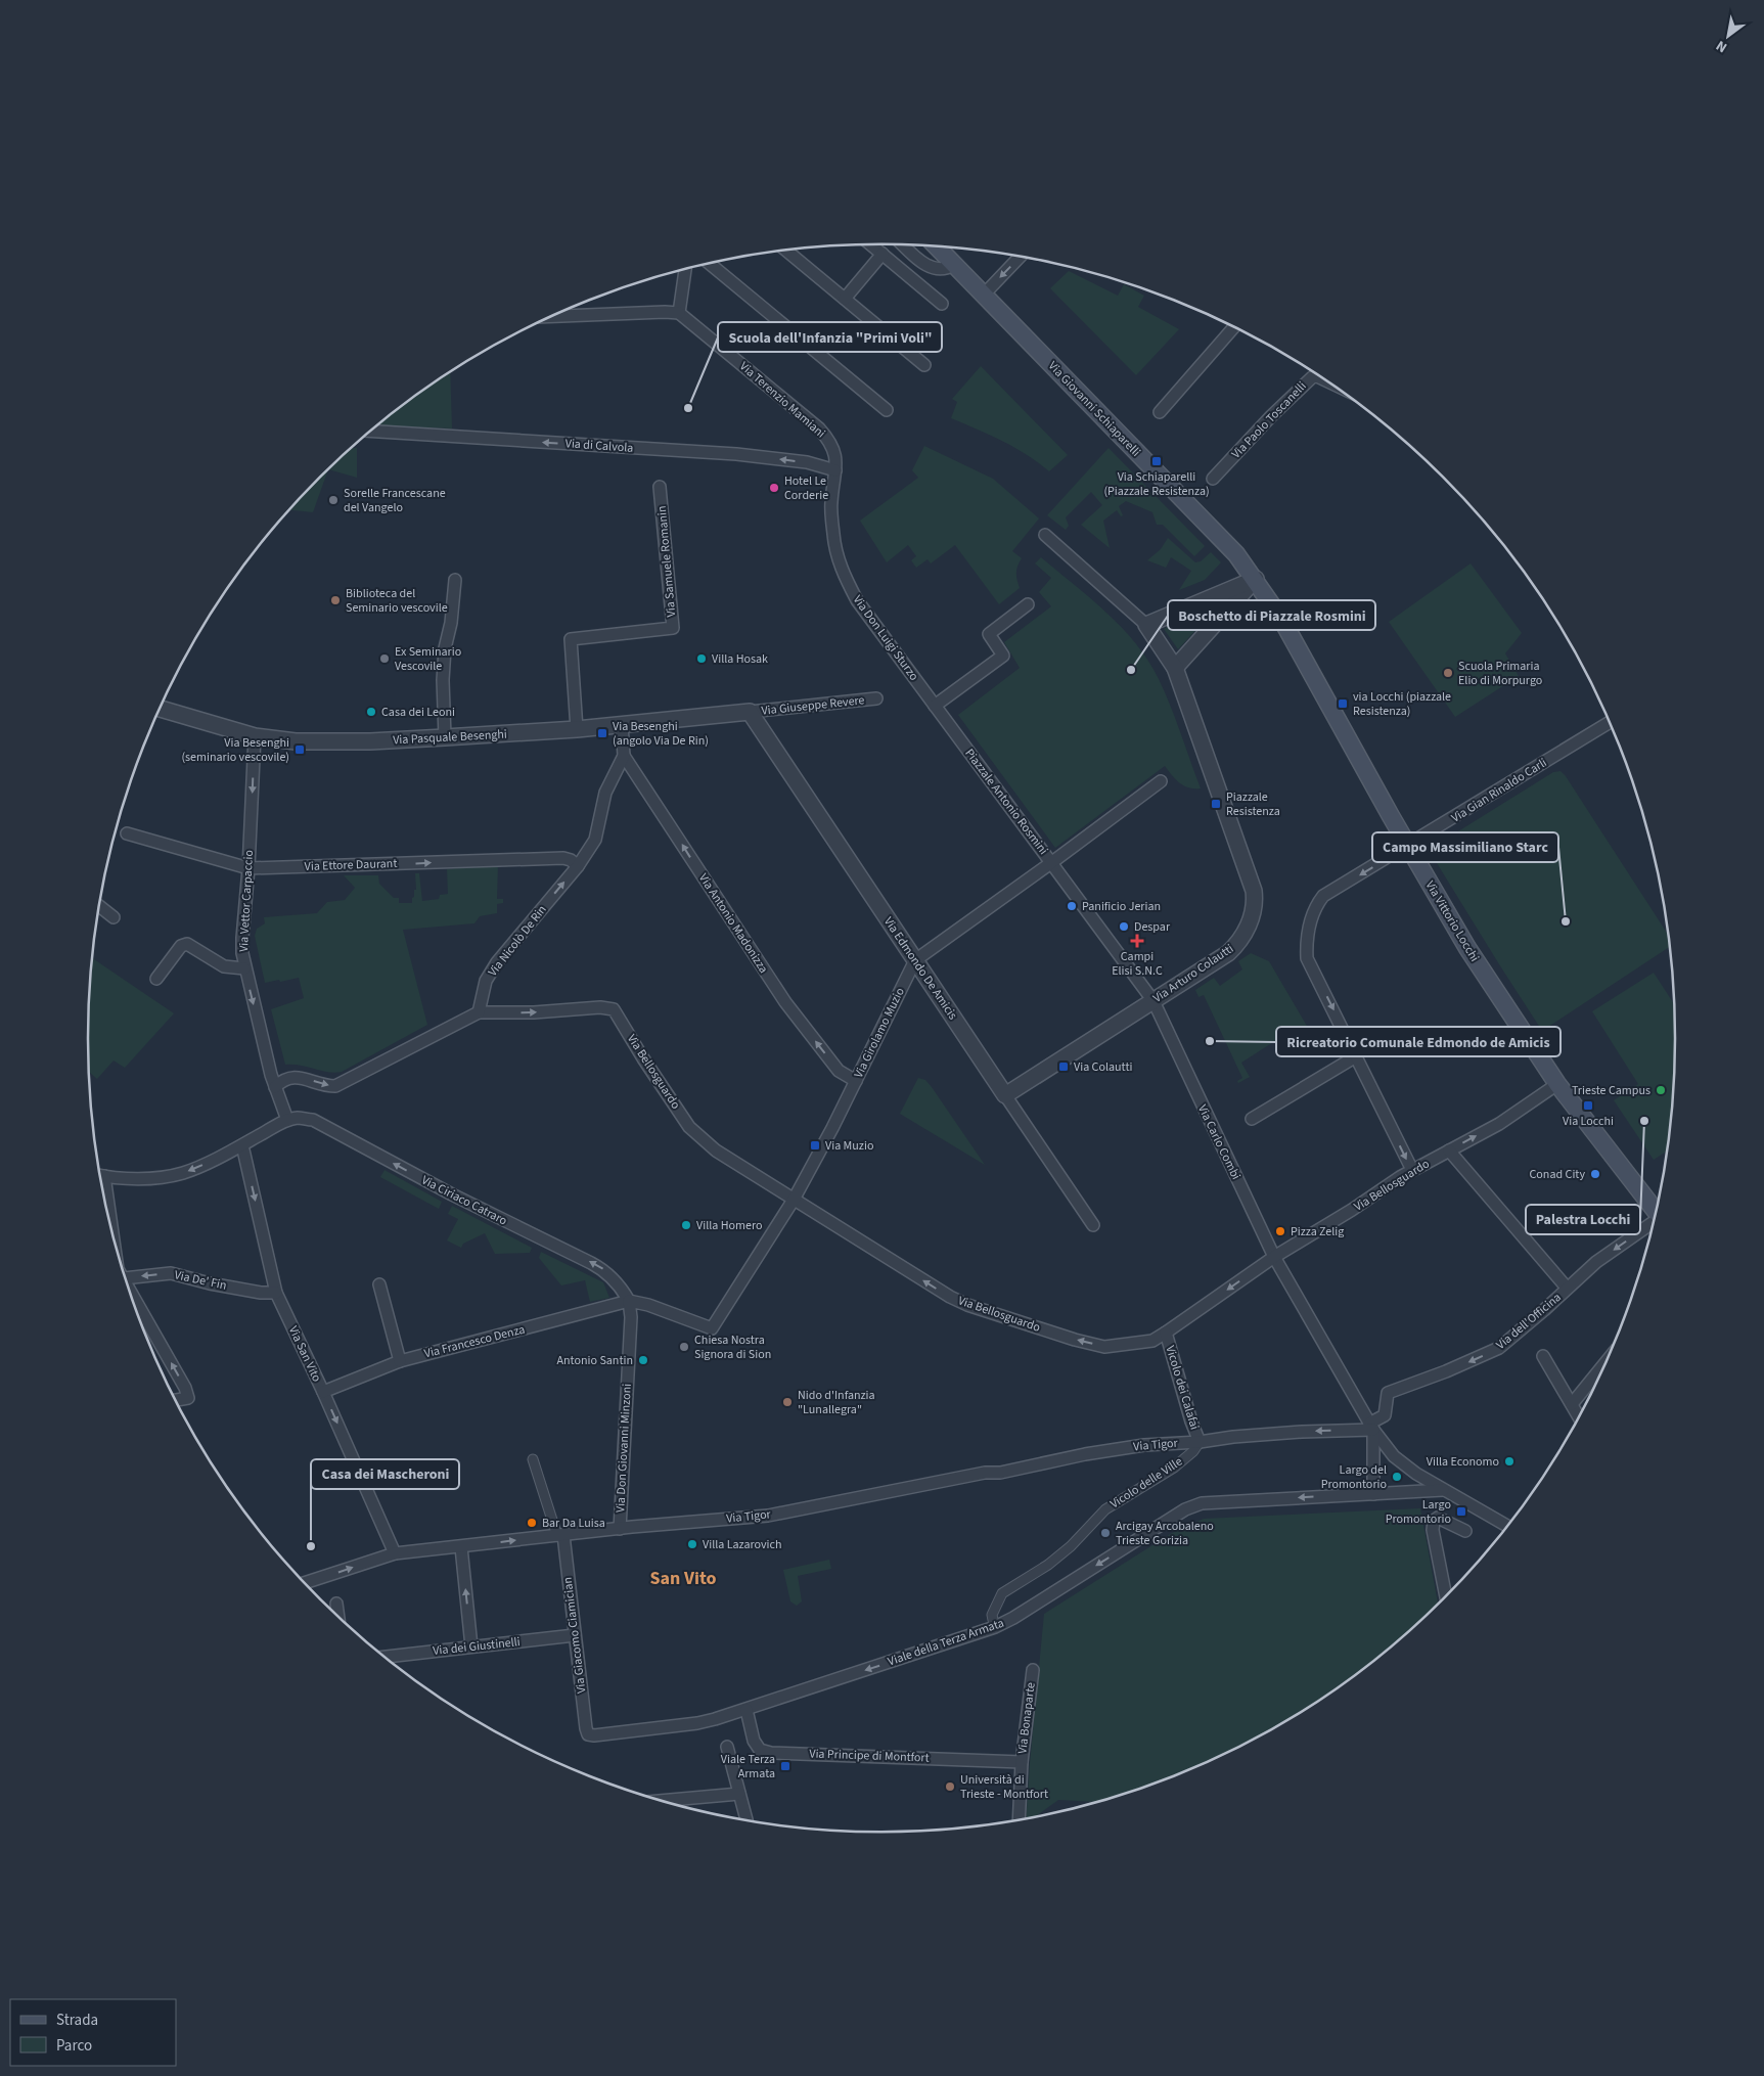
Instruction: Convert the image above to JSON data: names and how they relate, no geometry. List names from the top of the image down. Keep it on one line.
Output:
{"streets":{"main road":["Via Giovanni Schiaparelli","Via Vittorio Locchi"],"street":["Via Terenzio Mamiani","Via Paolo Toscanelli","Via di Calvola","Via Samuele Romanin","Via Don Luigi Sturzo","Via Giuseppe Revere","Via Pasquale Besenghi","Via Gian Rinaldo Carli","Piazzale Antonio Rosmini","Via Ettore Daurant","Via Vettor Carpaccio","Via Antonio Madonizza","Via Nicolò De Rin","Via Edmondo De Amicis","Via Arturo Colautti","Via Girolamo Muzio","Via Bellosguardo","Via Carlo Combi","Via Ciriaco Catraro","Via De' Fin","Via dell'Officina","Via Francesco Denza","Via San Vito","Vicolo dei Calafai","Via Tigor","Via Don Giovanni Minzoni","Vicolo delle Ville","Via Giacomo Ciamician","Viale della Terza Armata","Via dei Giustinelli","Via Bonaparte","Via Principe di Montfort"]},"crossings":[["Via Terenzio Mamiani","Via di Calvola"],["Via Terenzio Mamiani","Via Don Luigi Sturzo"],["Via Giovanni Schiaparelli","Via Vittorio Locchi"],["Via di Calvola","Via Don Luigi Sturzo"],["Via Samuele Romanin","Via Pasquale Besenghi"],["Via Don Luigi Sturzo","Piazzale Antonio Rosmini"],["Via Giuseppe Revere","Via Pasquale Besenghi"],["Via Giuseppe Revere","Via Edmondo De Amicis"],["Via Pasquale Besenghi","Via Vettor Carpaccio"],["Via Pasquale Besenghi","Via Edmondo De Amicis"],["Via Gian Rinaldo Carli","Via Vittorio Locchi"],["Via Gian Rinaldo Carli","Via Bellosguardo"],["Piazzale Antonio Rosmini","Via Girolamo Muzio"],["Piazzale Antonio Rosmini","Via Carlo Combi"],["Via Ettore Daurant","Via Vettor Carpaccio"],["Via Ettore Daurant","Via Nicolò De Rin"],["Via Vettor Carpaccio","Via Ciriaco Catraro"],["Via Vittorio Locchi","Via Bellosguardo"],["Via Antonio Madonizza","Via Nicolò De Rin"],["Via Antonio Madonizza","Via Girolamo Muzio"],["Via Nicolò De Rin","Via Bellosguardo"],["Via Edmondo De Amicis","Via Arturo Colautti"],["Via Edmondo De Amicis","Via Girolamo Muzio"],["Via Arturo Colautti","Via Carlo Combi"],["Via Girolamo Muzio","Via Bellosguardo"],["Via Girolamo Muzio","Via Carlo Combi"],["Via Bellosguardo","Via Carlo Combi"],["Via Bellosguardo","Vicolo dei Calafai"],["Via Carlo Combi","Via dell'Officina"],["Via Ciriaco Catraro","Via Francesco Denza"],["Via Ciriaco Catraro","Via Don Giovanni Minzoni"],["Via De' Fin","Via San Vito"],["Via Francesco Denza","Via San Vito"],["Via Francesco Denza","Via Don Giovanni Minzoni"],["Via San Vito","Via Tigor"],["Vicolo dei Calafai","Via Tigor"],["Vicolo dei Calafai","Vicolo delle Ville"],["Via Tigor","Via Don Giovanni Minzoni"],["Via Tigor","Vicolo delle Ville"],["Via Tigor","Via Giacomo Ciamician"],["Via Giacomo Ciamician","Viale della Terza Armata"],["Via Giacomo Ciamician","Via dei Giustinelli"],["Viale della Terza Armata","Via Principe di Montfort"],["Via Bonaparte","Via Principe di Montfort"]],"one_way":["Via di Calvola","Via Gian Rinaldo Carli","Via Ettore Daurant","Via Vettor Carpaccio","Via Antonio Madonizza","Via Nicolò De Rin","Via Ciriaco Catraro","Via dell'Officina","Via San Vito","Viale della Terza Armata"],"districts":["San Vito"],"places":{"other":["Scuola dell'Infanzia \"Primi Voli\"","Hotel Le Corderie","Sorelle Francescane del Vangelo","Biblioteca del Seminario vescovile","Ex Seminario Vescovile","Villa Hosak","Boschetto di Piazzale Rosmini","Scuola Primaria Elio di Morpurgo","Casa dei Leoni","Panificio Jerian","Campo Massimiliano Starc","Despar","Ricreatorio Comunale Edmondo de Amicis","Trieste Campus","Palestra Locchi","Conad City","Villa Homero","Pizza Zelig","Chiesa Nostra Signora di Sion","Antonio Santin","Nido d'Infanzia \"Lunallegra\"","Villa Economo","Largo del Promontorio","Bar Da Luisa","Arcigay Arcobaleno Trieste Gorizia","Villa Lazarovich","Casa dei Mascheroni","Università di Trieste - Montfort"],"transit":["Via Schiaparelli (Piazzale Resistenza)","via Locchi (piazzale Resistenza)","Via Besenghi (angolo Via De Rin)","Via Besenghi (seminario vescovile)","Piazzale Resistenza","Via Colautti","Via Locchi","Via Muzio","Largo Promontorio","Viale Terza Armata"],"health":["Campi Elisi S.N.C"]},"legend":["Strada","Parco"],"north":"bottom left"}
